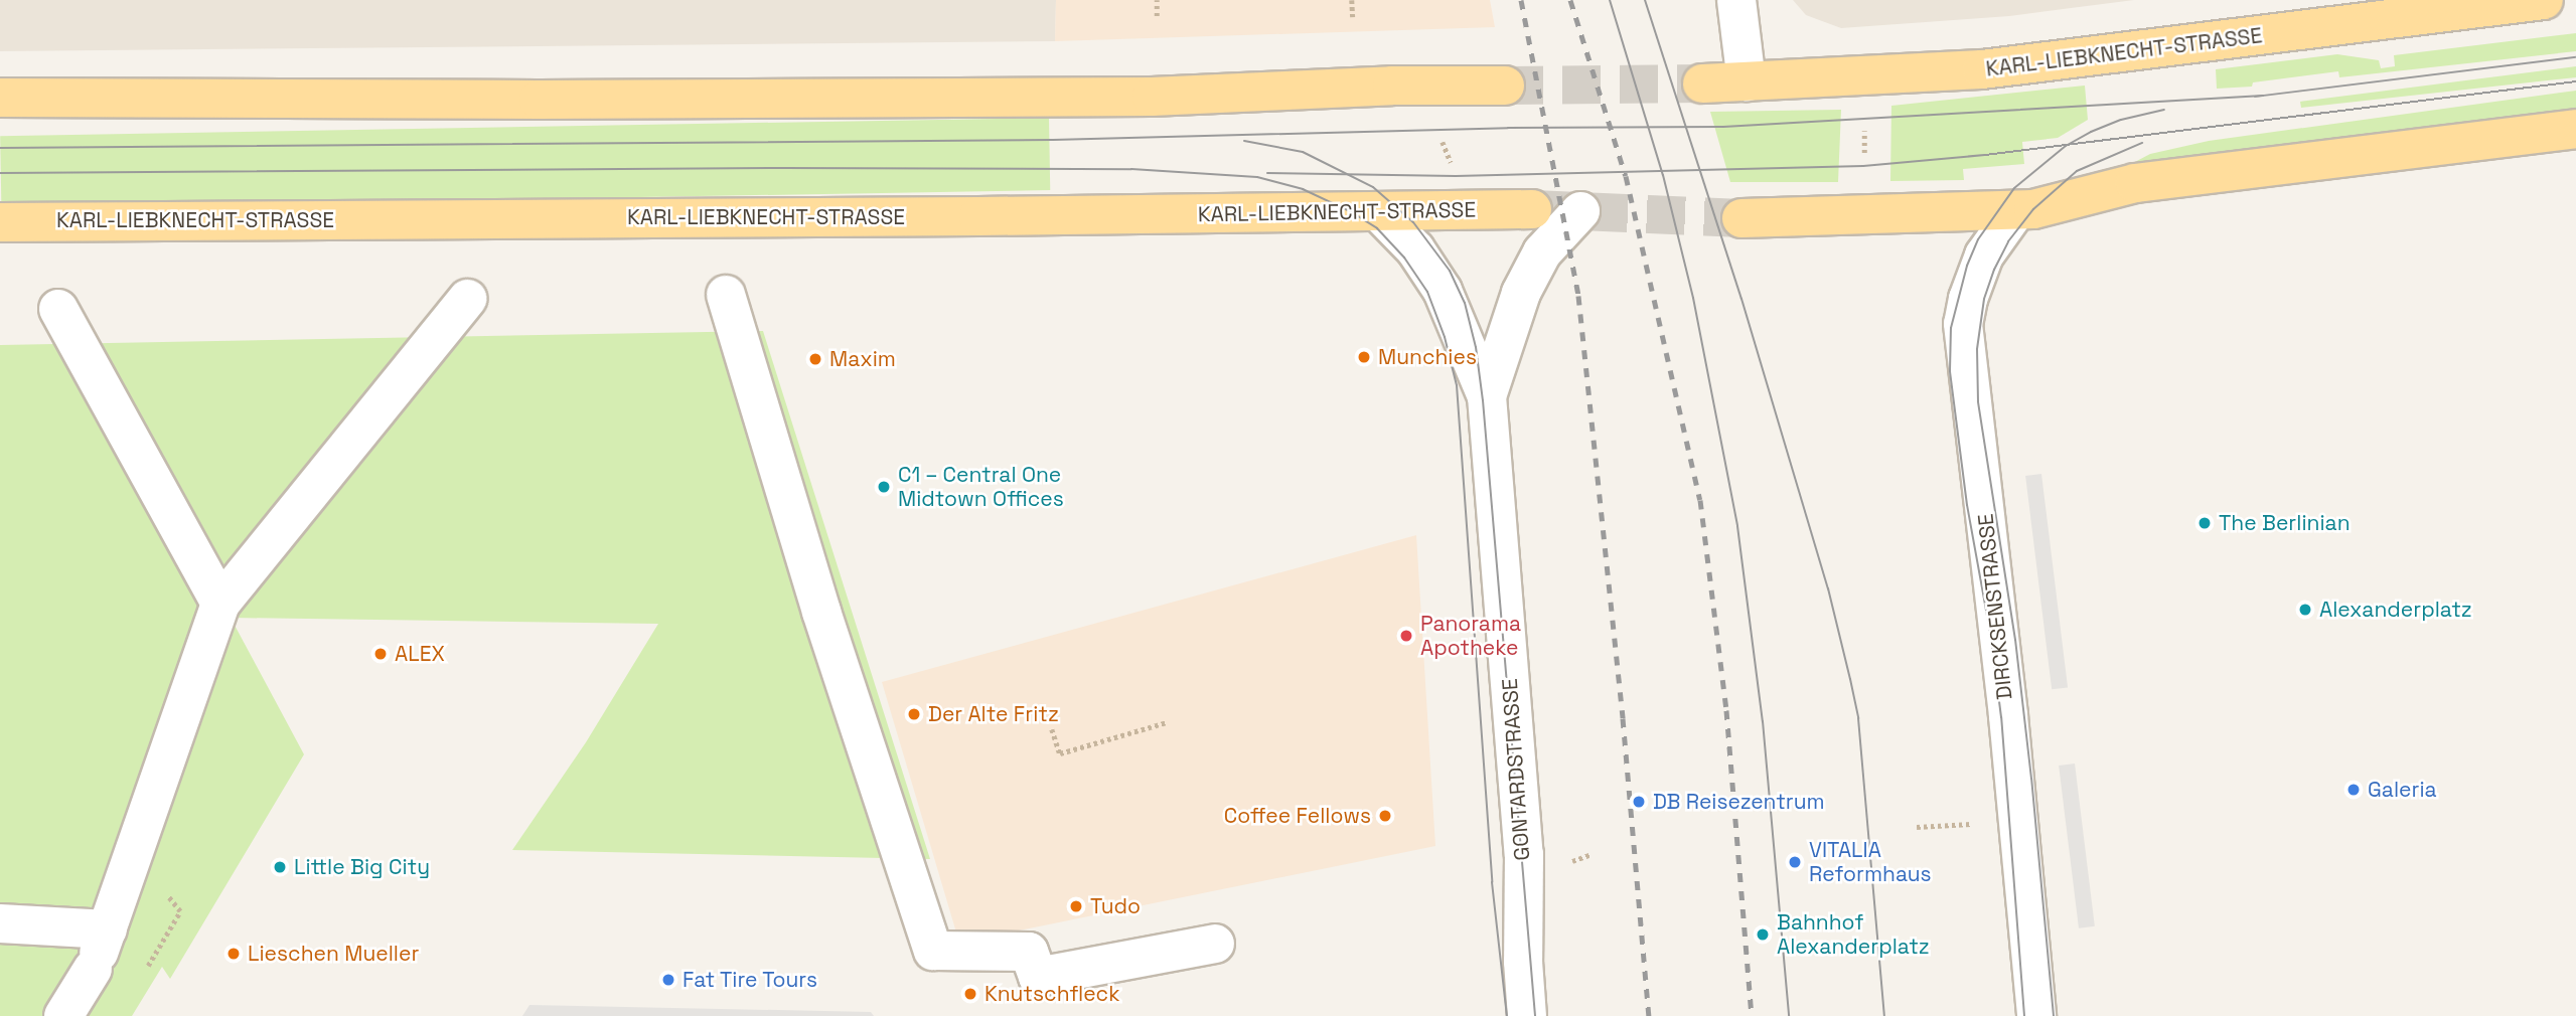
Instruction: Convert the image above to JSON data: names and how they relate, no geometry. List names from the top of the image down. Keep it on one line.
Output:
{"streets":{"main road":["KARL-LIEBKNECHT-STRASSE"],"street":["DIRCKSENSTRASSE","GONTARDSTRASSE"]},"crossings":[["KARL-LIEBKNECHT-STRASSE","GONTARDSTRASSE"]],"places":["Munchies","Maxim","C1 – Central One Midtown Offices","The Berlinian","Alexanderplatz","Panorama Apotheke","ALEX","Der Alte Fritz","Galeria","DB Reisezentrum","Coffee Fellows","VITALIA Reformhaus","Little Big City","Tudo","Bahnhof Alexanderplatz","Lieschen Mueller","Fat Tire Tours","Knutschfleck"]}
